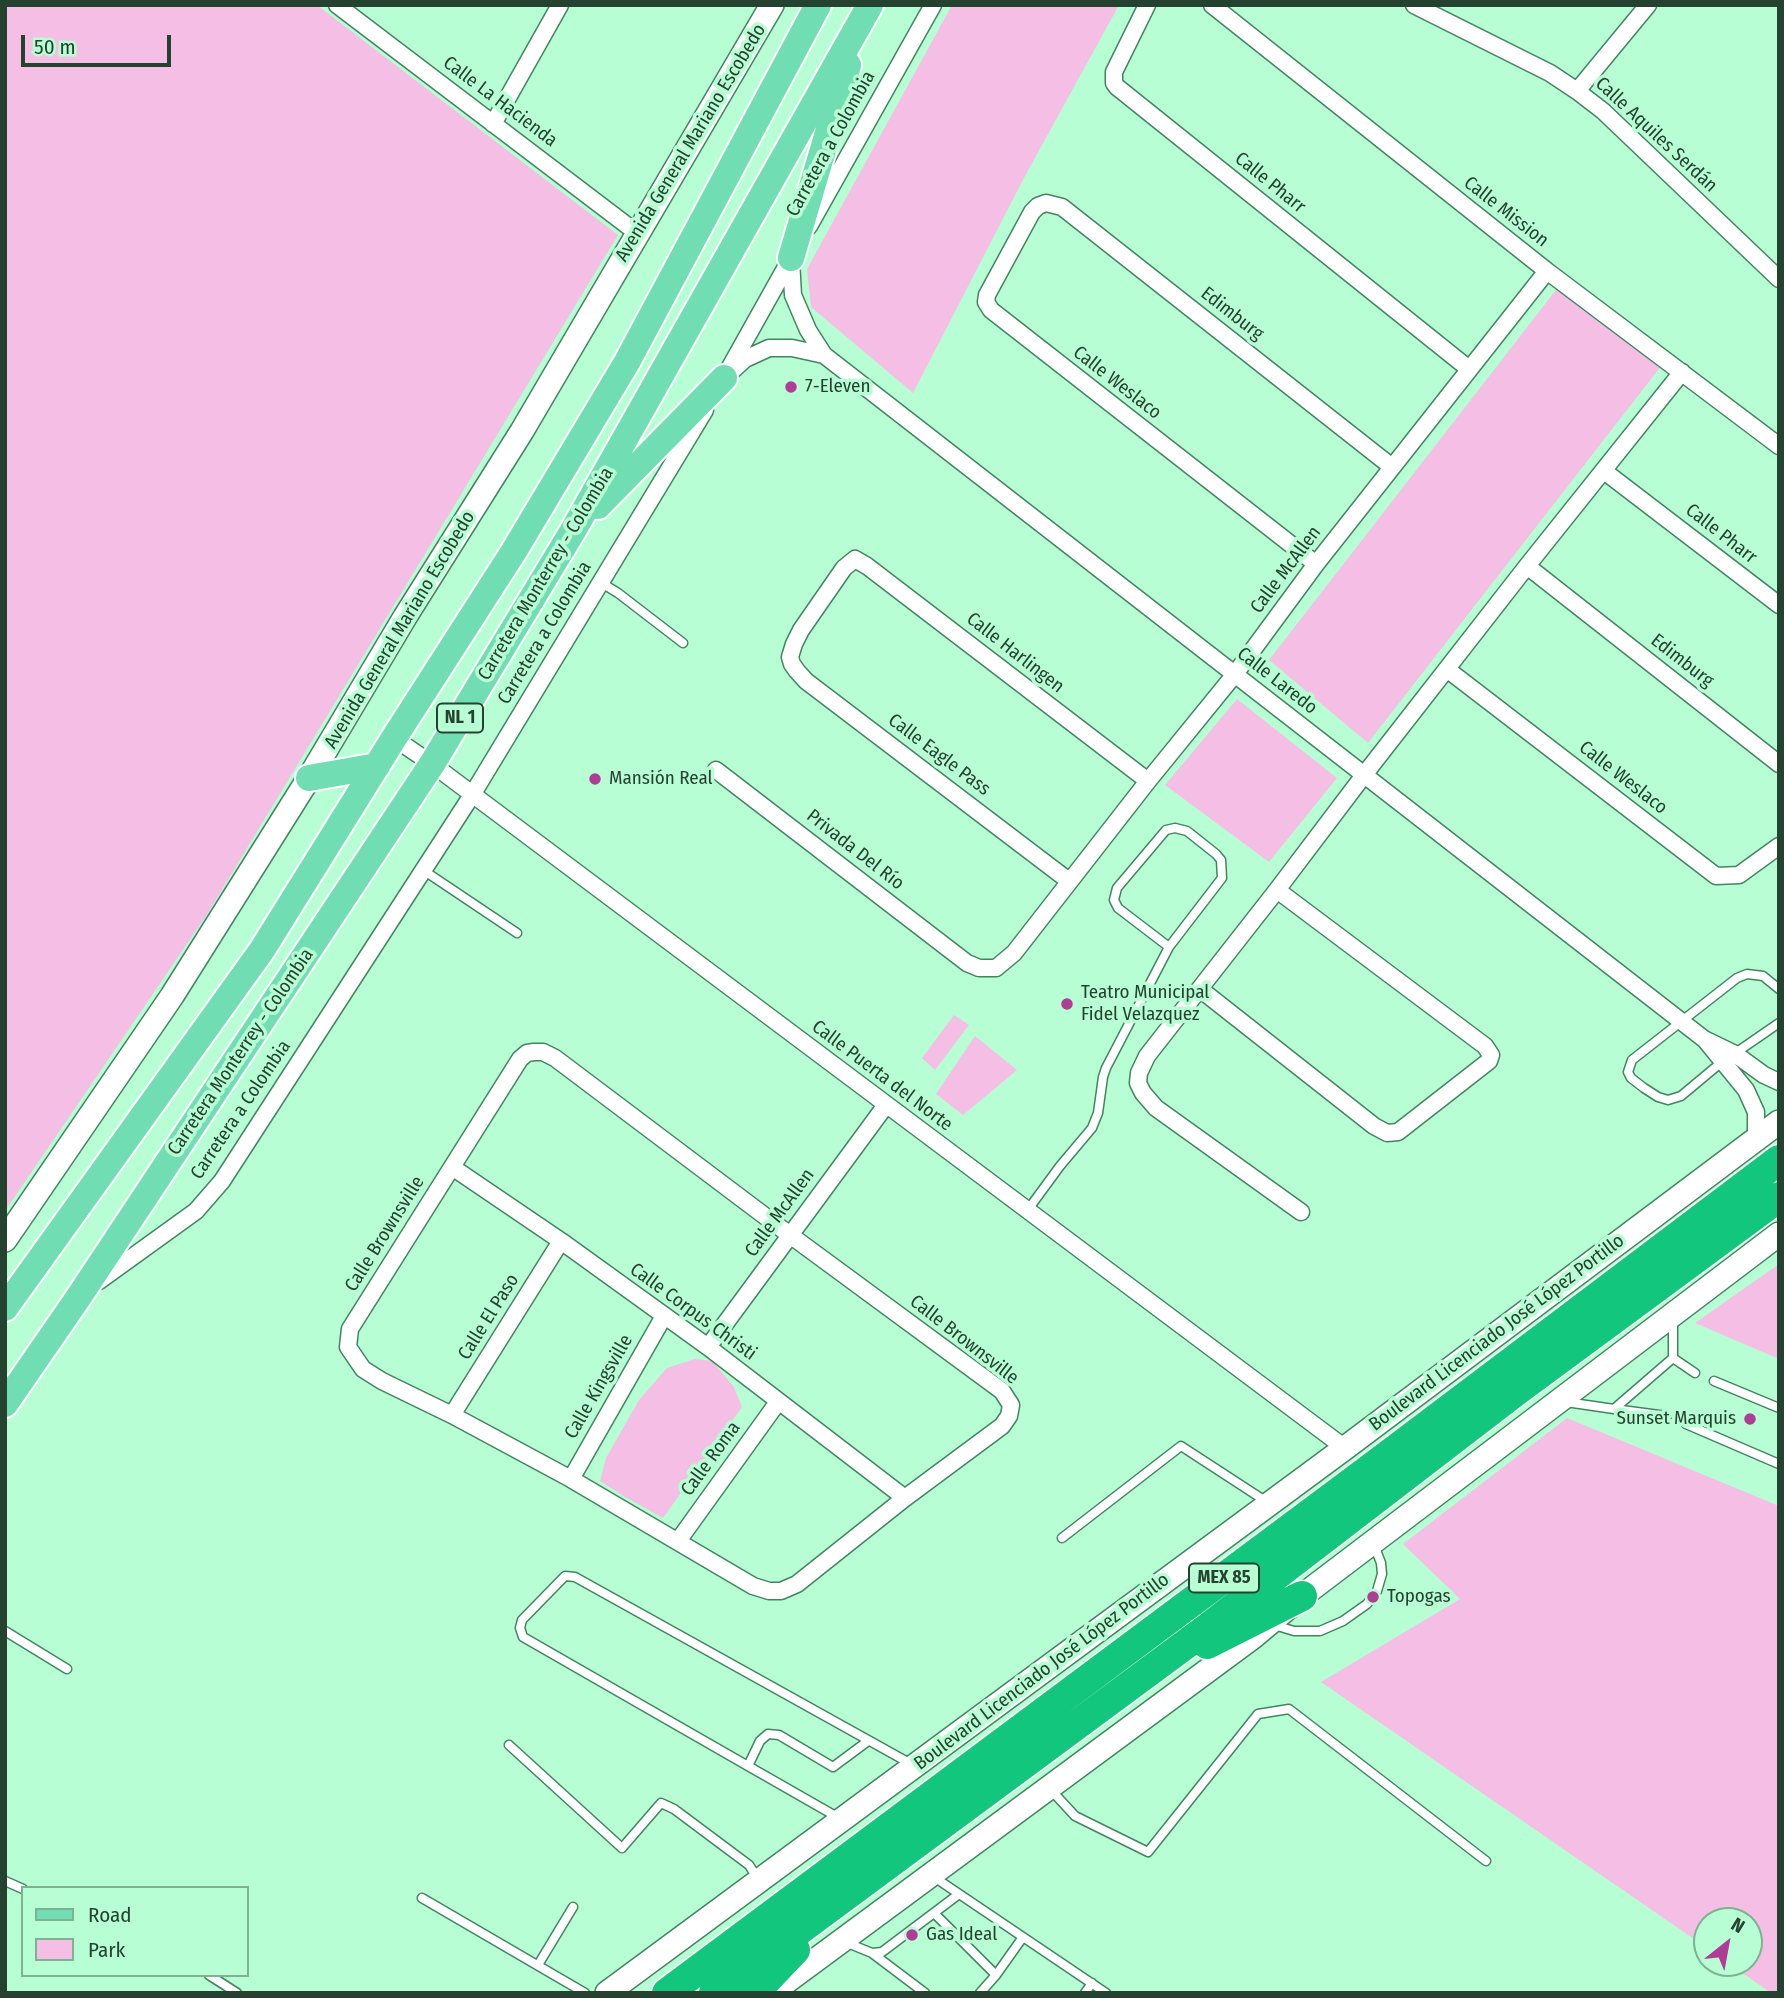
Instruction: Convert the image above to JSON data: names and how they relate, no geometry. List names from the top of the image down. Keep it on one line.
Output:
{"streets":{"highway":["Boulevard Licenciado José López Portillo","MEX 85"],"main road":["Carretera Monterrey - Colombia","NL 1"],"street":["Calle La Hacienda","Calle Aquiles Serdán","Avenida General Mariano Escobedo","Carretera a Colombia","Calle Pharr","Calle Mission","Edimburg","Calle Weslaco","Calle McAllen","Calle Harlingen","Calle Laredo","Calle Eagle Pass","Privada Del Río","Calle Puerta del Norte","Calle Brownsville","Calle Corpus Christi","Calle El Paso","Calle Kingsville","Calle Roma"]},"crossings":[["Calle La Hacienda","Avenida General Mariano Escobedo"],["Carretera a Colombia","Carretera Monterrey - Colombia"],["Carretera a Colombia","Calle Laredo"],["Carretera a Colombia","Calle Puerta del Norte"],["Calle Pharr","Calle McAllen"],["Calle Mission","Calle McAllen"],["Edimburg","Calle Weslaco"],["Edimburg","Calle McAllen"],["Calle Weslaco","Calle McAllen"],["Calle McAllen","Calle Harlingen"],["Calle McAllen","Calle Laredo"],["Calle McAllen","Calle Eagle Pass"],["Calle McAllen","Privada Del Río"],["Calle McAllen","Calle Puerta del Norte"],["Calle McAllen","Calle Brownsville"],["Calle McAllen","Calle Corpus Christi"],["Carretera Monterrey - Colombia","Calle Puerta del Norte"],["Calle Harlingen","Calle Eagle Pass"],["Calle Laredo","Boulevard Licenciado José López Portillo"],["Calle Puerta del Norte","Boulevard Licenciado José López Portillo"],["Calle Brownsville","Calle Corpus Christi"],["Calle Brownsville","Calle El Paso"],["Calle Brownsville","Calle Kingsville"],["Calle Brownsville","Calle Roma"],["Calle Corpus Christi","Calle El Paso"],["Calle Corpus Christi","Calle Kingsville"],["Calle Corpus Christi","Calle Roma"]],"places":["7-Eleven","Mansión Real","Teatro Municipal Fidel Velazquez","Sunset Marquis","Topogas","Gas Ideal"],"legend":["Road","Park"],"scale_bar":"50 m","north":"top right"}
